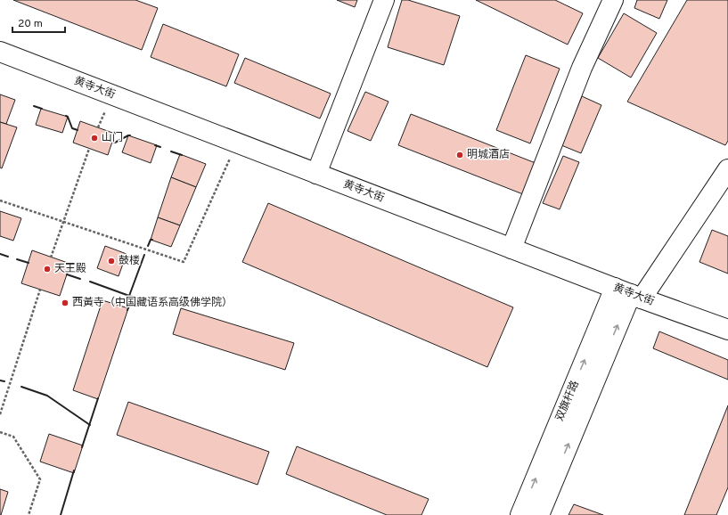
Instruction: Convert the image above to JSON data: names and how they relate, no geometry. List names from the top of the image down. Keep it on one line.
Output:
{"streets":{"street":["黄寺大街","双旗杆路"]},"crossings":[["黄寺大街","双旗杆路"]],"places":["山门","明城酒店","鼓楼","天王殿","西黃寺（中国藏语系高级佛学院）"],"scale_bar":"20 m"}
